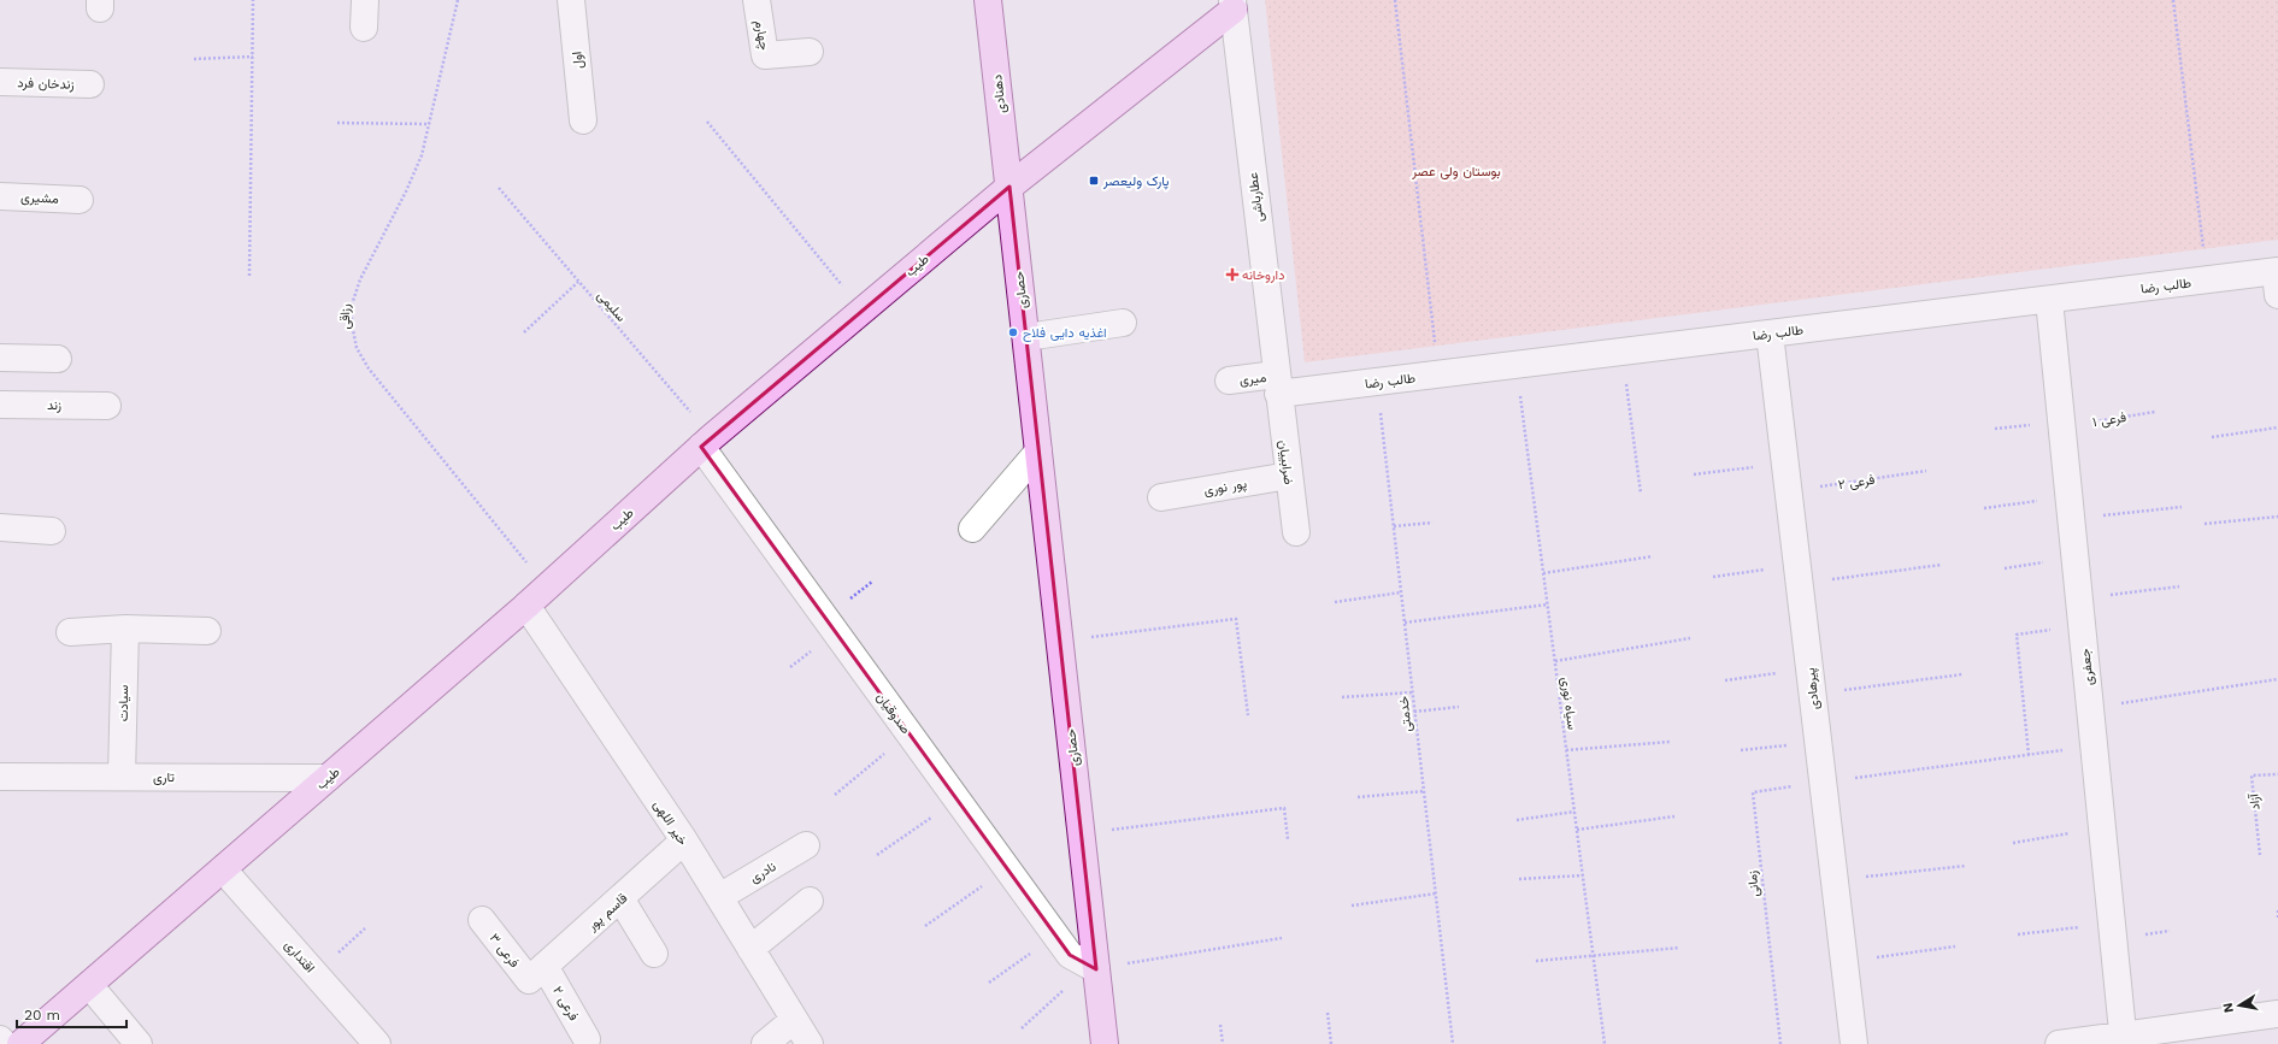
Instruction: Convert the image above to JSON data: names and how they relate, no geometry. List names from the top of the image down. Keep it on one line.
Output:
{"streets":{"main road":["دهنادی","طیب","حصاری"],"street":["چهارم","اول","زندخان فرد","مشیری","عطارباشی","طالب رضا","میری","زند","ضرابییان","فرعی ۲","پور نوری","جعفری","پیرهادی","سیادت","صدوقیان","تاری","خیر اللهی","نادری","قاسم پور","فرعی ۳","اقتداری"],"path":["سلیمی","رزاقی","فرعی ۱","سیاه نوری","خدمتی","آزاد","زمانی"]},"crossings":[["دهنادی","طیب"],["دهنادی","حصاری"],["عطارباشی","طیب"],["عطارباشی","طالب رضا"],["عطارباشی","میری"],["عطارباشی","ضرابییان"],["طیب","حصاری"],["طیب","سلیمی"],["طیب","رزاقی"],["طیب","صدوقیان"],["طیب","تاری"],["طیب","خیر اللهی"],["طیب","اقتداری"],["طالب رضا","میری"],["طالب رضا","ضرابییان"],["طالب رضا","جعفری"],["طالب رضا","پیرهادی"],["طالب رضا","سیاه نوری"],["طالب رضا","خدمتی"],["حصاری","صدوقیان"],["سلیمی","صدوقیان"],["میری","ضرابییان"],["فرعی ۱","جعفری"],["ضرابییان","پور نوری"],["فرعی ۲","پیرهادی"],["فرعی ۲","قاسم پور"],["فرعی ۲","فرعی ۳"],["پیرهادی","زمانی"],["سیادت","تاری"],["خیر اللهی","نادری"],["خیر اللهی","قاسم پور"],["قاسم پور","فرعی ۳"]],"parks":["بوستان ولی عصر"],"places":{"transit":["پارک ولیعصر"],"health":["داروخانه"],"other":["اغذیه دایی فلاح"]},"scale_bar":"20 m","north":"left"}
